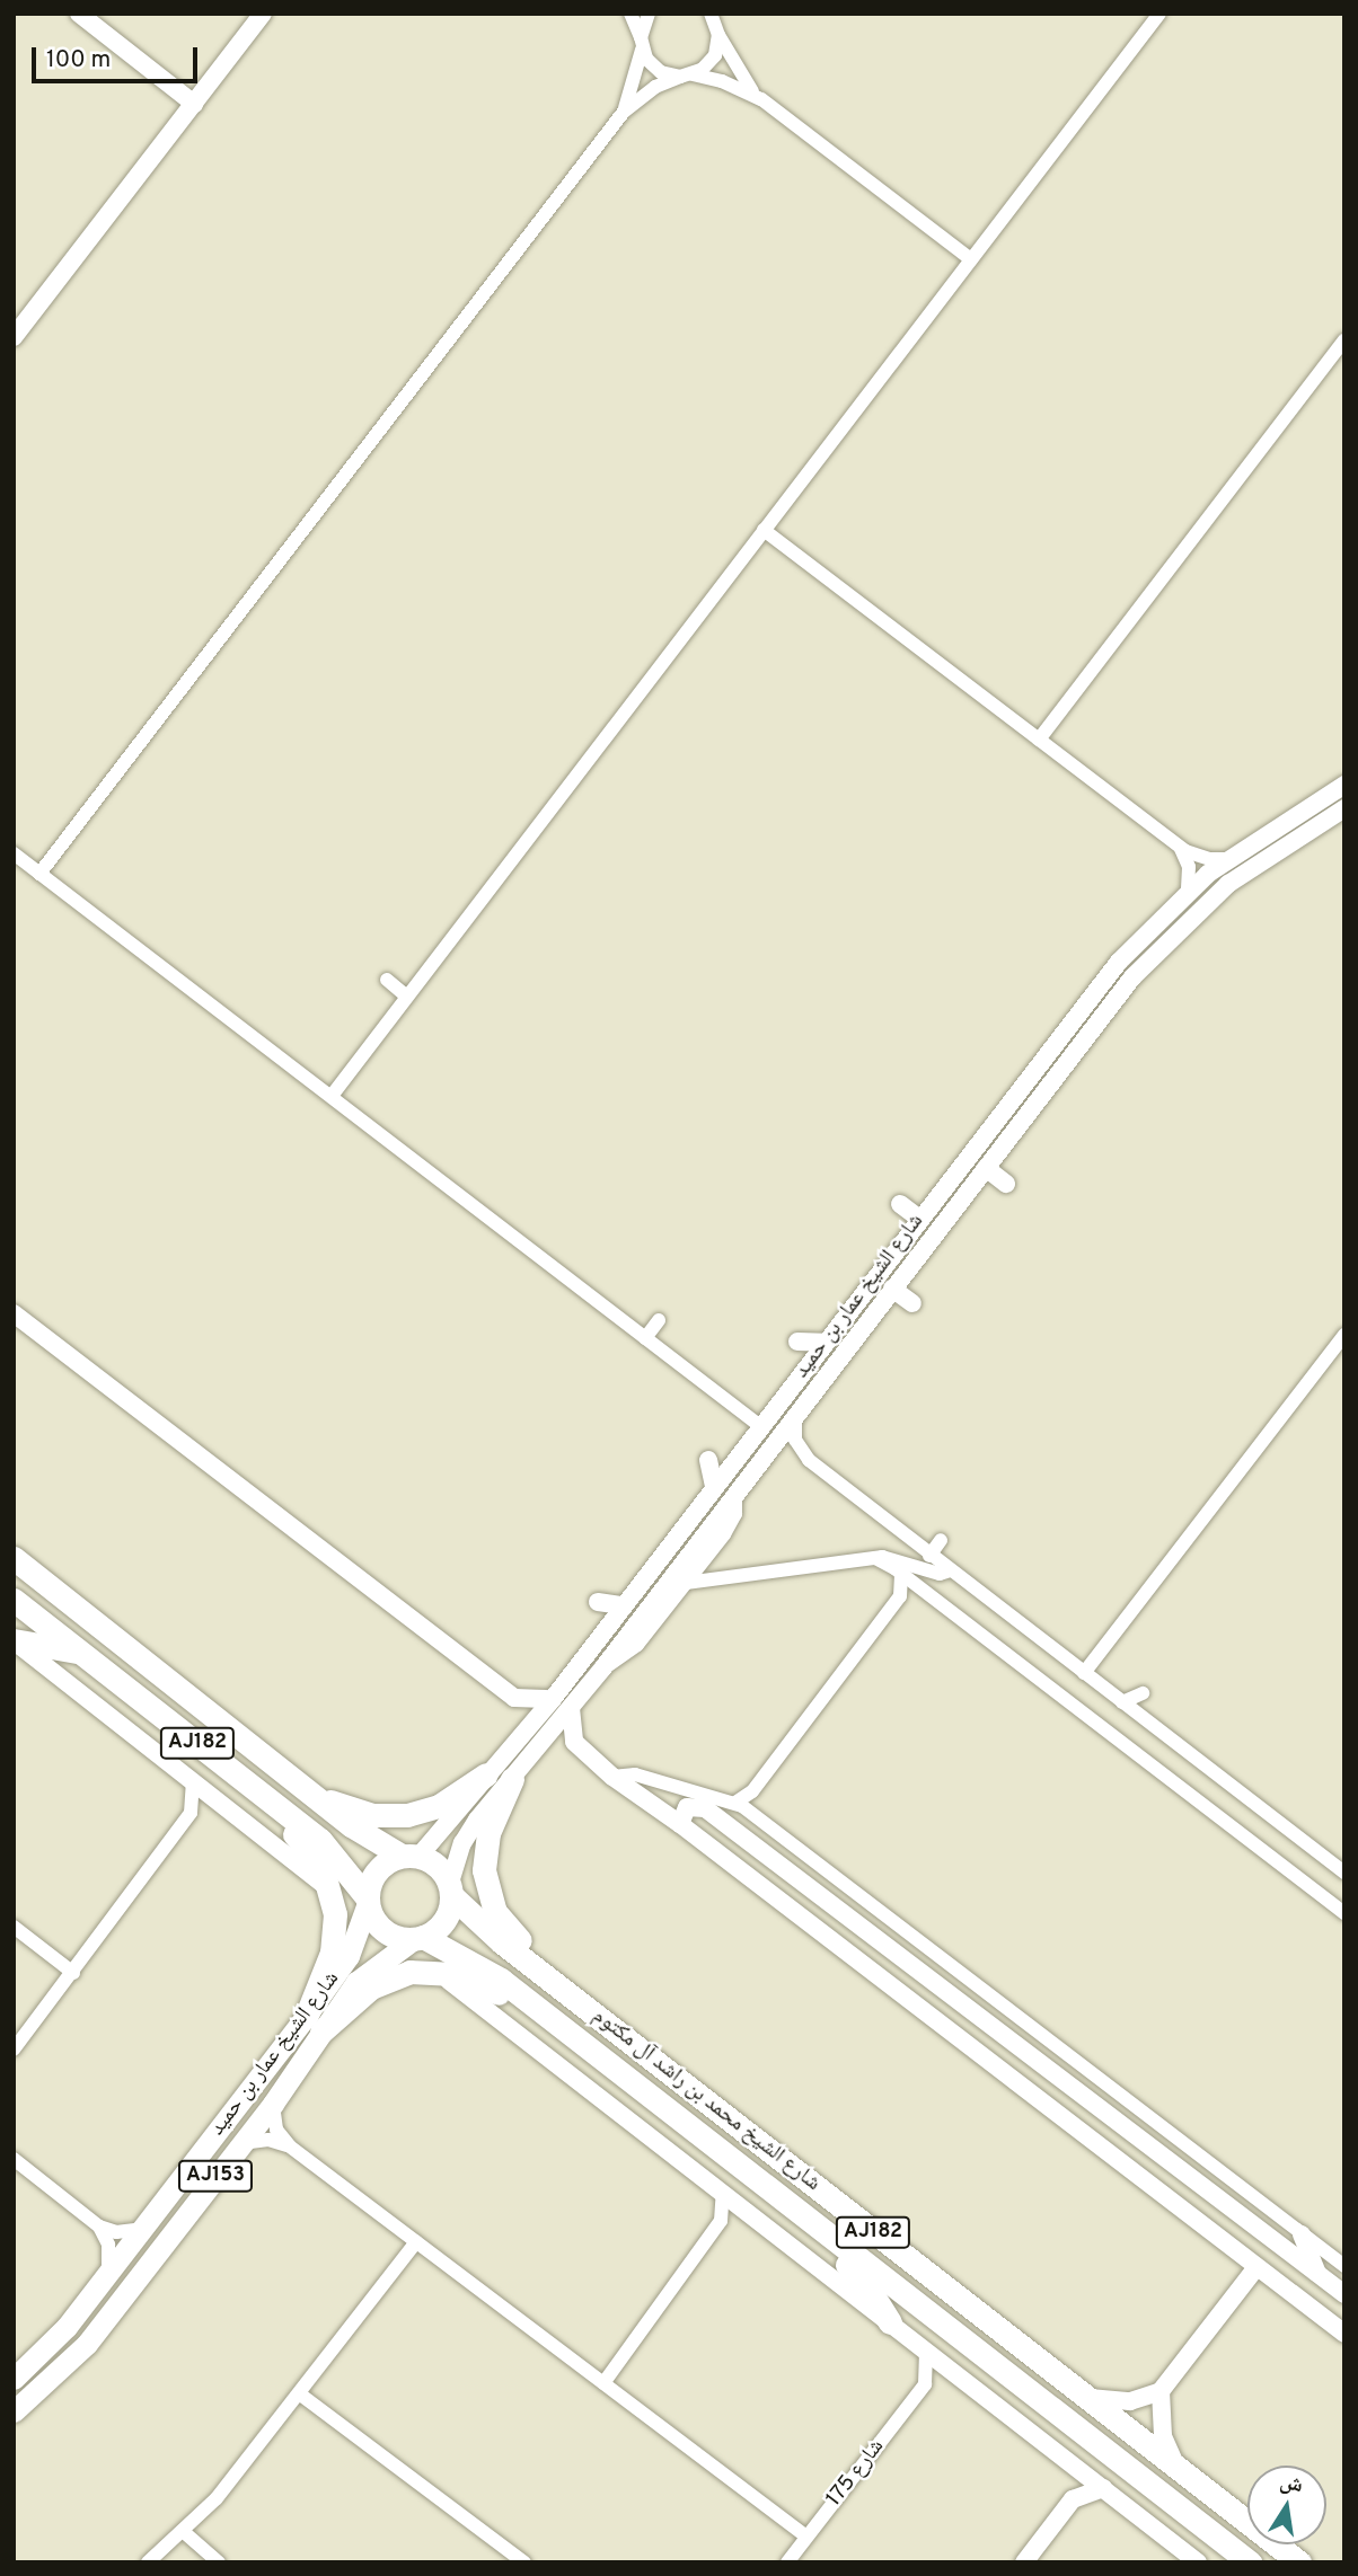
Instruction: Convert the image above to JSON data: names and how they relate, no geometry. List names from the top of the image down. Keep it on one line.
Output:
{"streets":{"highway":["AJ182","شارع الشيخ محمد بن راشد آل مكتوم"],"main road":["شارع الشيخ عمار بن حميد","AJ153"],"street":["شارع 175"]},"crossings":[["شارع الشيخ عمار بن حميد","AJ182"],["شارع الشيخ عمار بن حميد","شارع الشيخ محمد بن راشد آل مكتوم"],["AJ182","شارع الشيخ محمد بن راشد آل مكتوم"]],"scale_bar":"100 m","north":"top"}
